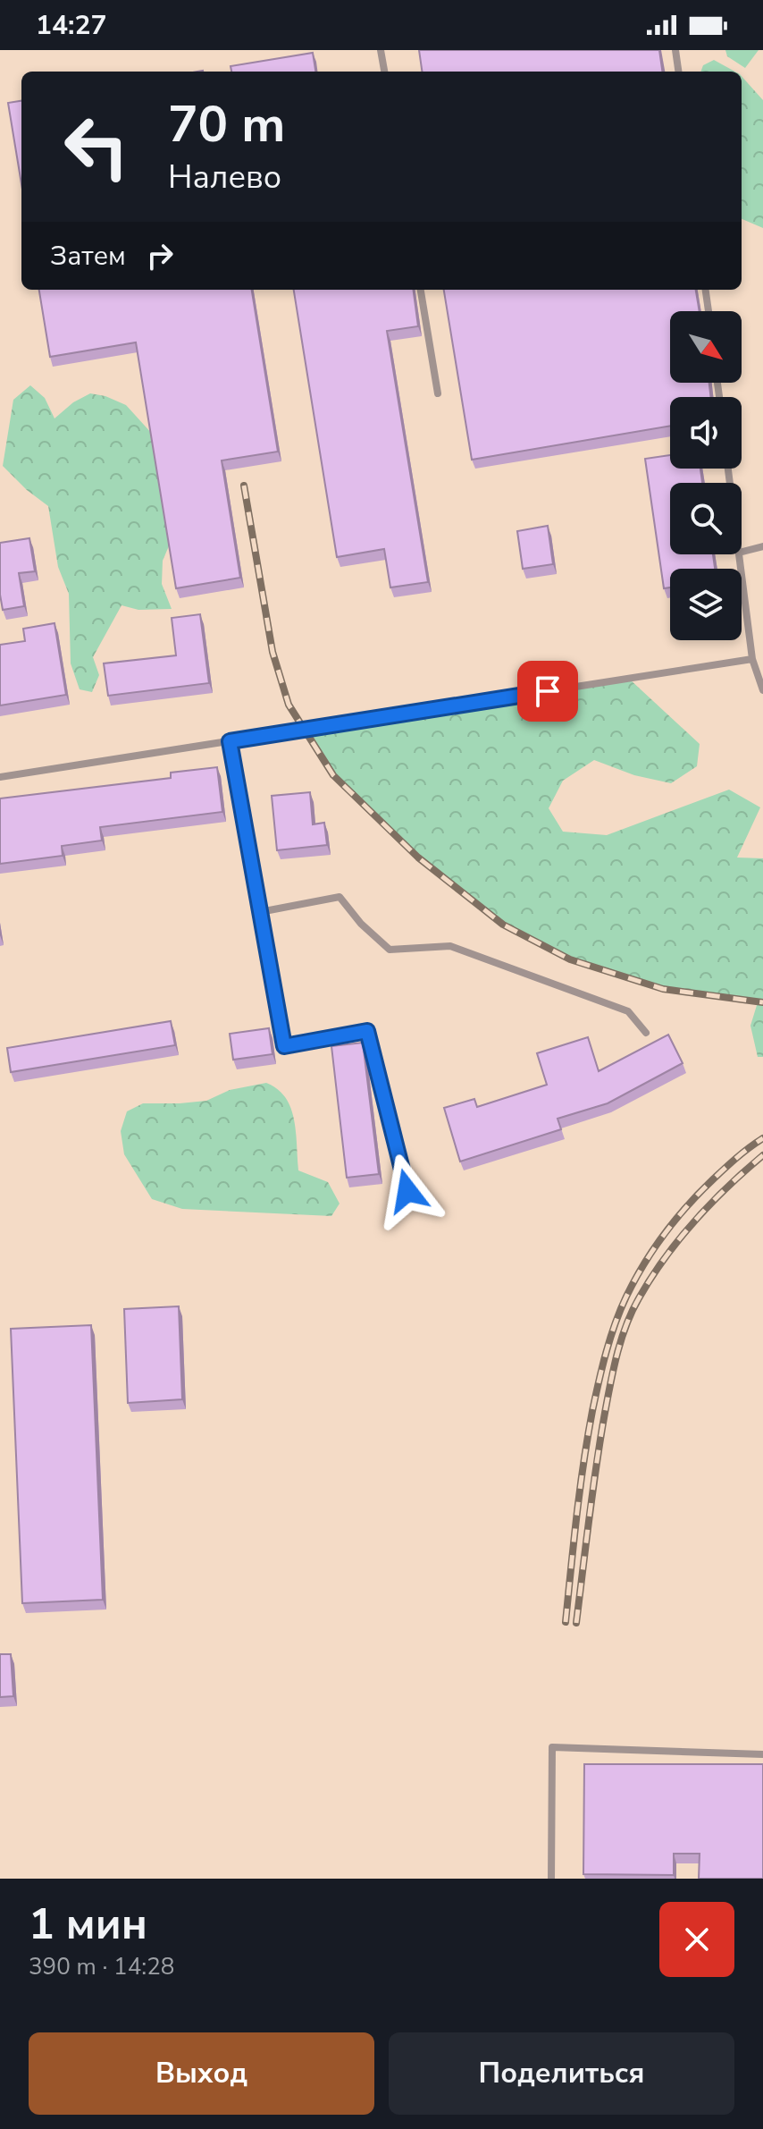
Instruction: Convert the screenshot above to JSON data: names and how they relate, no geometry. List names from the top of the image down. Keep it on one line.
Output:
{"north":"bottom right","page":{"status":"14:27","turn":["70 m","Налево"],"then":"Затем","heading":["1 мин","390 m · 14:28"],"buttons":["Выход","Поделиться"]}}
